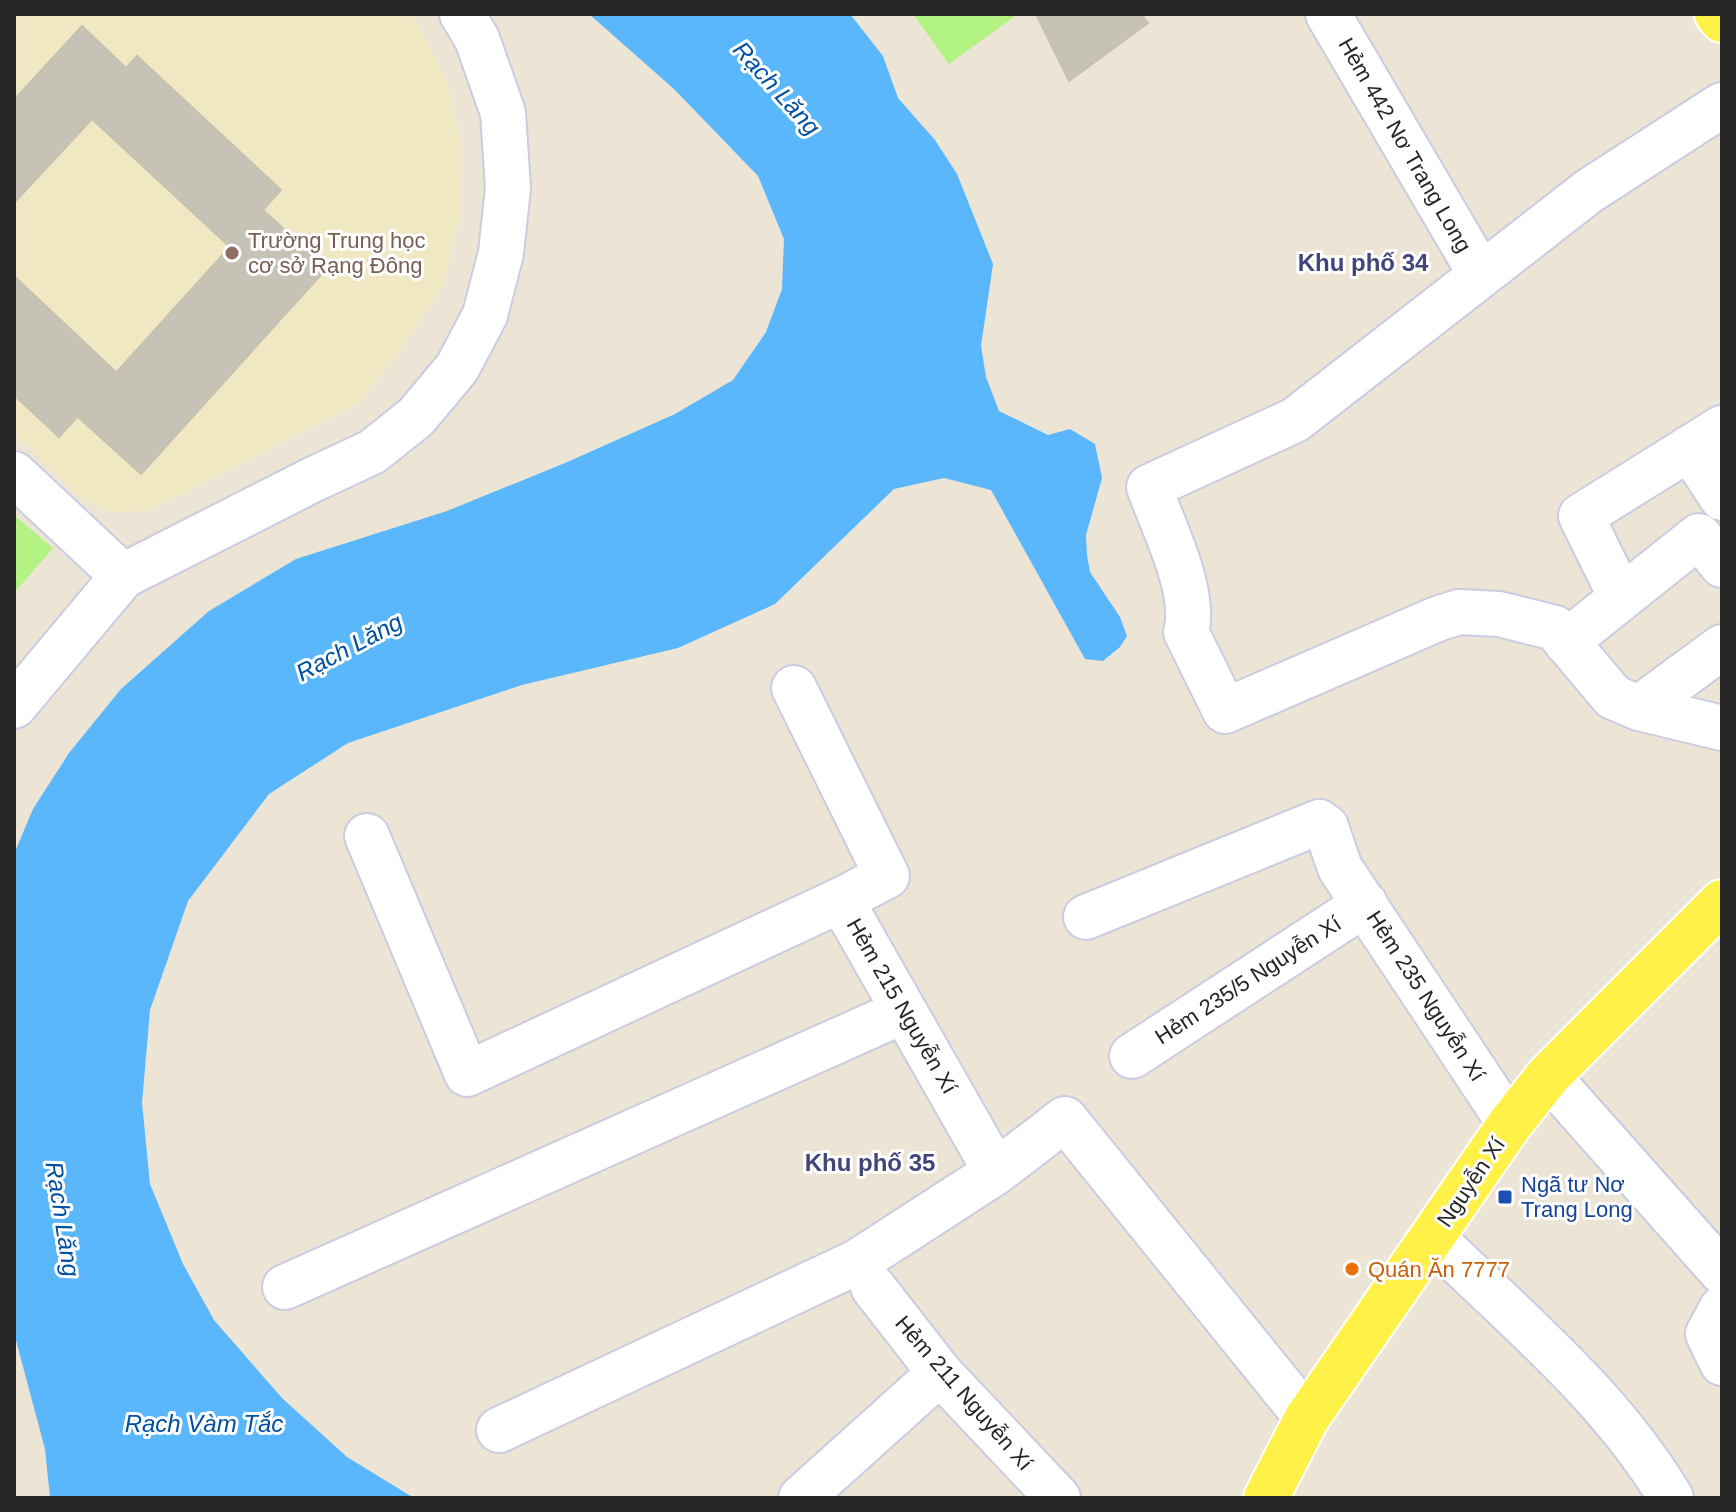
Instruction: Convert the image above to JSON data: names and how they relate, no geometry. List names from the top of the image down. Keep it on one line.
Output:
{"streets":{"main road":["Nguyễn Xí"],"street":["Hẻm 442 Nơ Trang Long","Hẻm 235/5 Nguyễn Xí","Hẻm 235 Nguyễn Xí","Hẻm 215 Nguyễn Xí","Hẻm 211 Nguyễn Xí"]},"crossings":[["Hẻm 235/5 Nguyễn Xí","Hẻm 235 Nguyễn Xí"],["Hẻm 235 Nguyễn Xí","Nguyễn Xí"]],"districts":["Khu phố 34","Khu phố 35"],"water":["Rạch Lăng","Rạch Vàm Tắc"],"places":{"other":["Trường Trung học cơ sở Rạng Đông","Quán Ăn 7777"],"transit":["Ngã tư Nơ Trang Long"]}}
